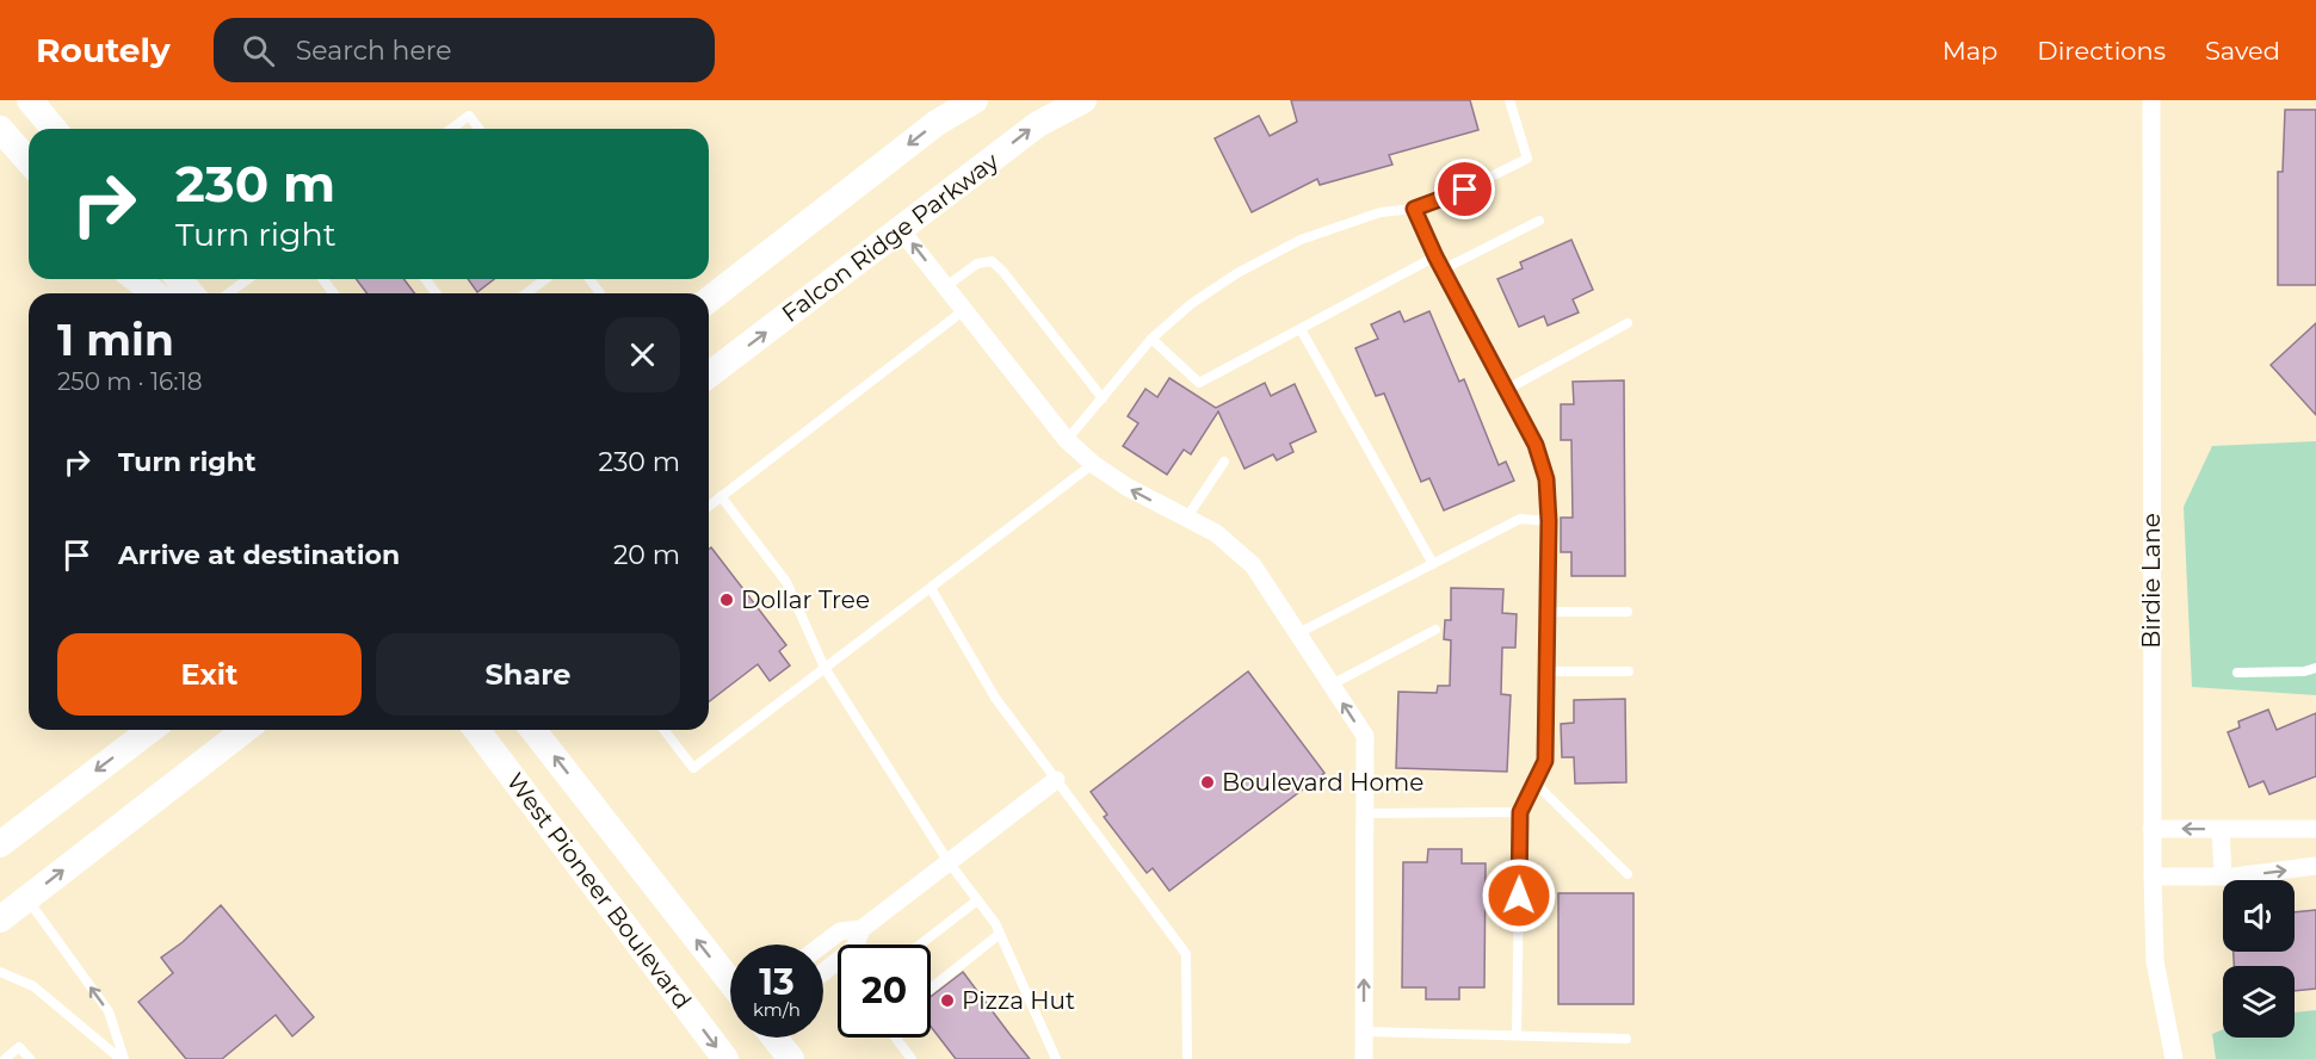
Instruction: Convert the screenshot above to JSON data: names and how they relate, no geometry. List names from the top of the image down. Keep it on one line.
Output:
{"streets":{"main road":["Falcon Ridge Parkway","West Pioneer Boulevard"],"street":["Birdie Lane"]},"places":["Dollar Tree","Boulevard Home","Pizza Hut"],"page":{"header":"Routely","search":"Search here","nav":["Map","Directions","Saved"],"turn":["230 m","Turn right"],"heading":["1 min","250 m · 16:18"],"list":[{"name":"Turn right","value":"230 m"},{"name":"Arrive at destination","value":"20 m"}],"buttons":["Exit","Share"],"speed":"13 km/h","limit":"20"}}
